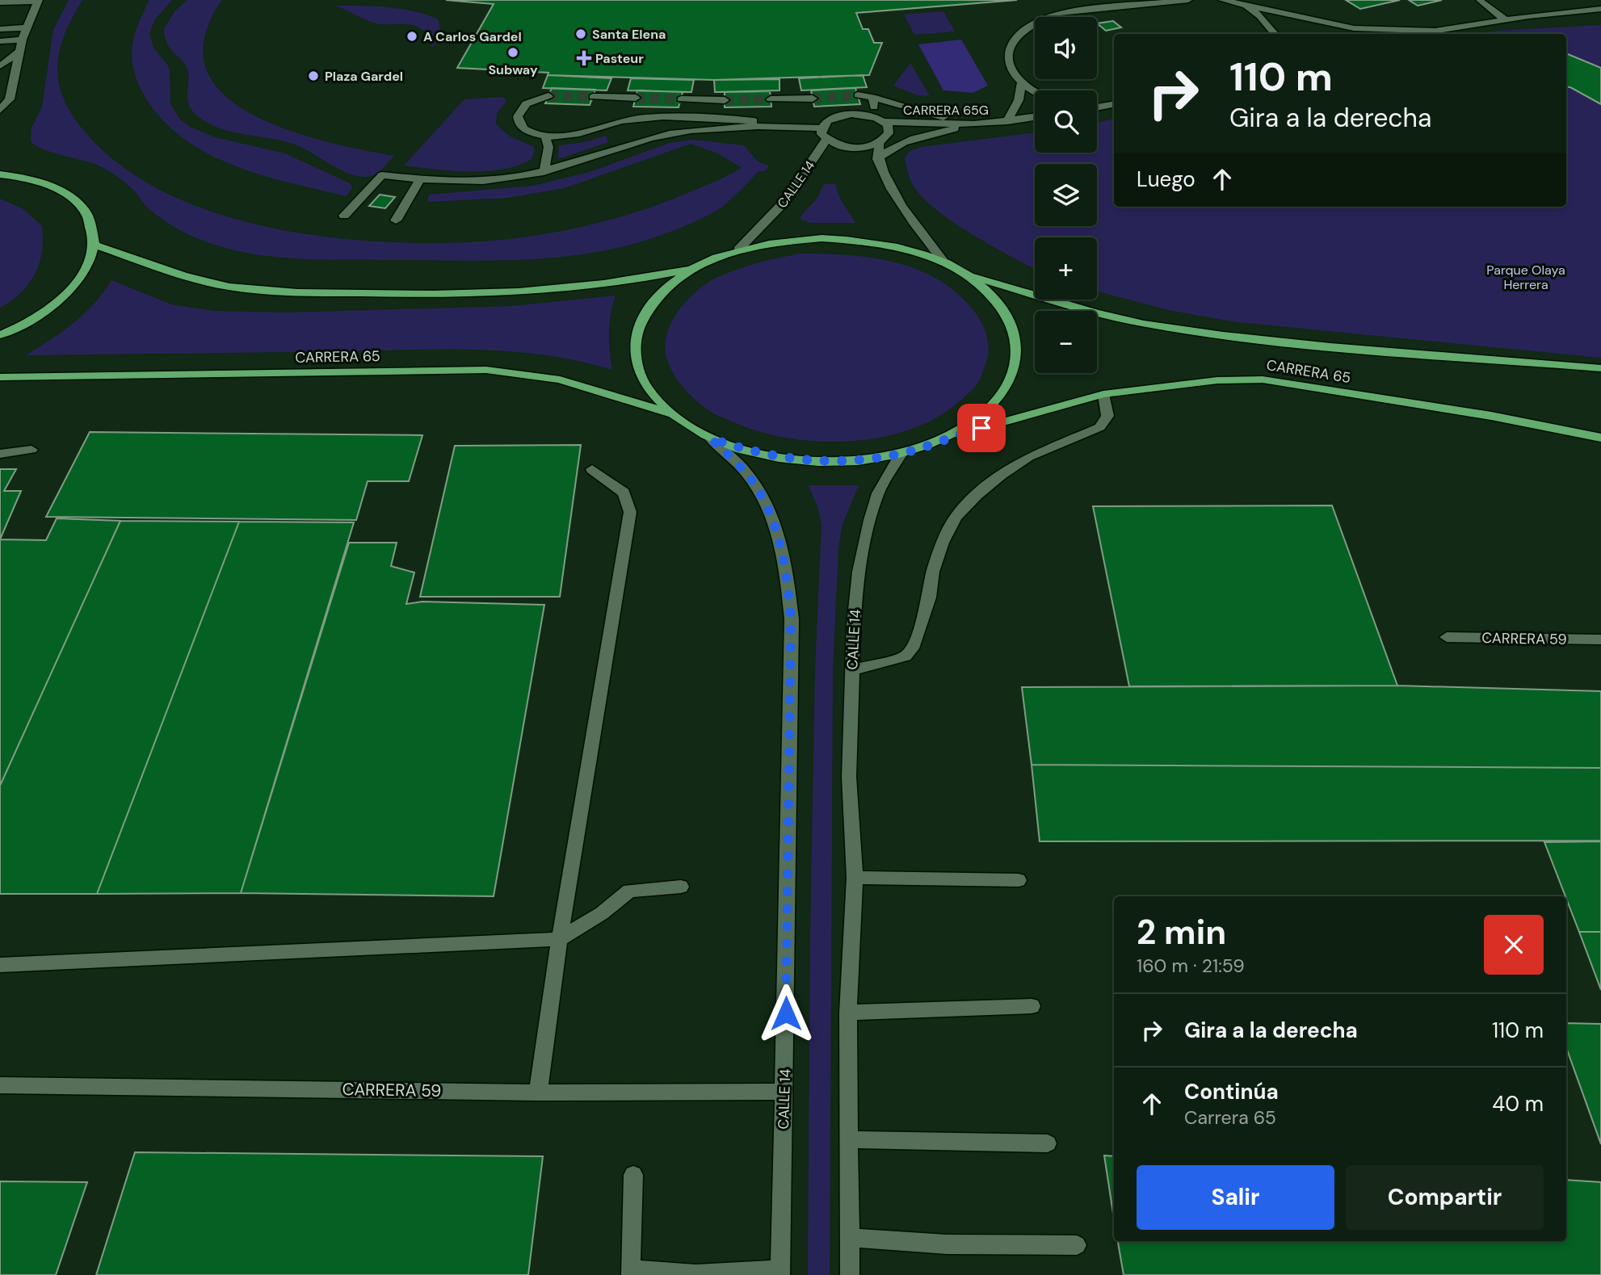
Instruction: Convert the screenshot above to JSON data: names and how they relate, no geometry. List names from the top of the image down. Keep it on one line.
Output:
{"streets":{"main road":["CARRERA 65"],"street":["CARRERA 65G","CALLE 14","CARRERA 59"]},"crossings":[["CALLE 14","CARRERA 59"]],"parks":["Parque Olaya Herrera"],"places":{"other":["Santa Elena","A Carlos Gardel","Subway","Plaza Gardel"],"health":["Pasteur"]},"page":{"map_buttons":["+","−"],"turn":["110 m","Gira a la derecha"],"then":"Luego","heading":["2 min","160 m · 21:59"],"list":[{"name":"Gira a la derecha","value":"110 m"},{"name":"Continúa","note":"Carrera 65","value":"40 m"}],"buttons":["Salir","Compartir"]}}
